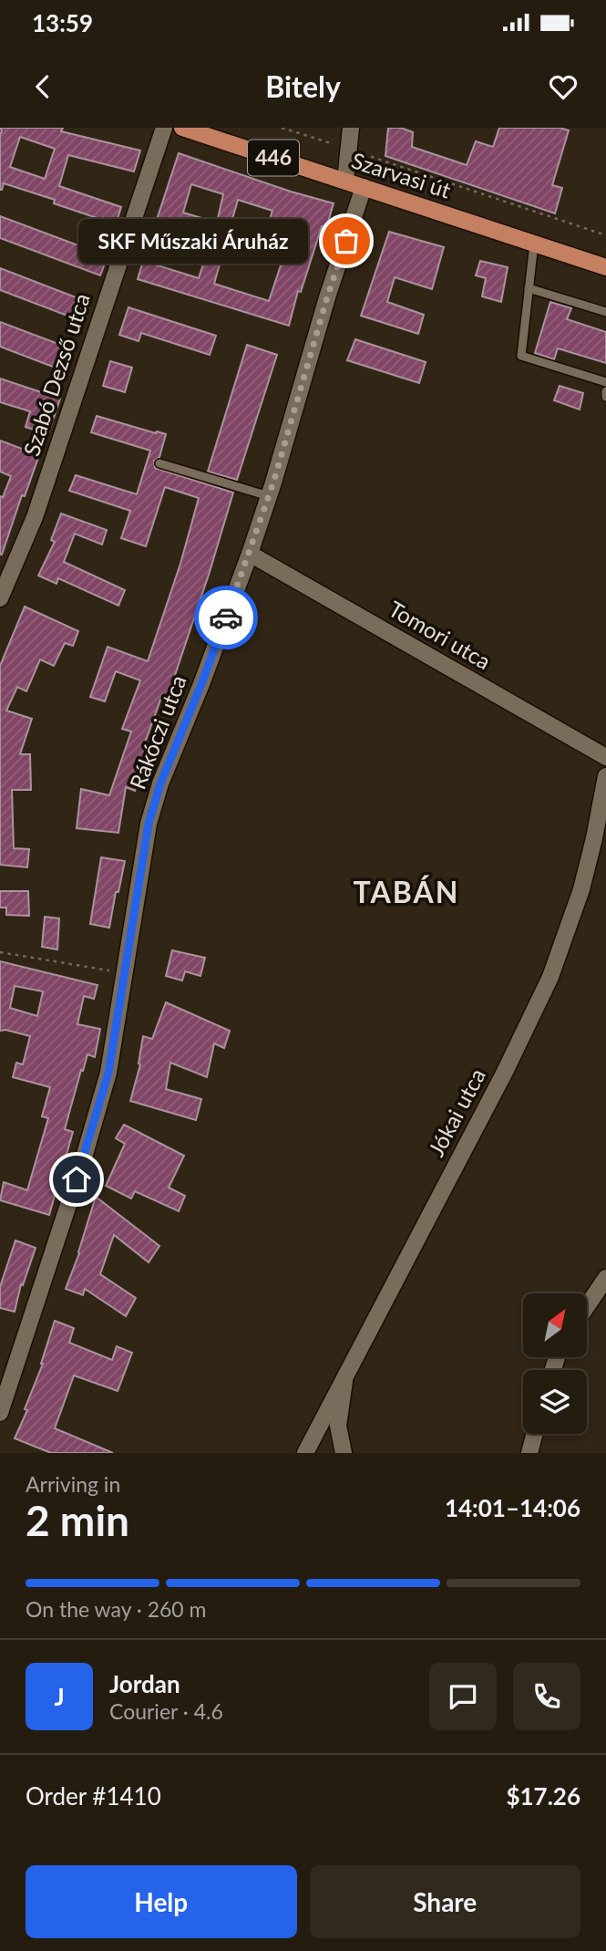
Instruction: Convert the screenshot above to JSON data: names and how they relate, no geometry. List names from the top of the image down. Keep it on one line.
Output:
{"streets":{"main road":["446","Szarvasi út"],"street":["Szabó Dezső utca","Tomori utca","Rákóczi utca","Jókai utca"]},"crossings":[["Szarvasi út","Rákóczi utca"],["Tomori utca","Rákóczi utca"]],"districts":["TABÁN"],"places":["SKF Műszaki Áruház"],"north":"top right","page":{"status":"13:59","header":"Bitely","bubble":"SKF Műszaki Áruház","heading":["2 min","Arriving in","14:01–14:06"],"panel":["Jordan","Courier · 4.6","Order #1410","$17.26"],"bar":"On the way · 260 m","round":"J","buttons":["Help","Share"]}}
